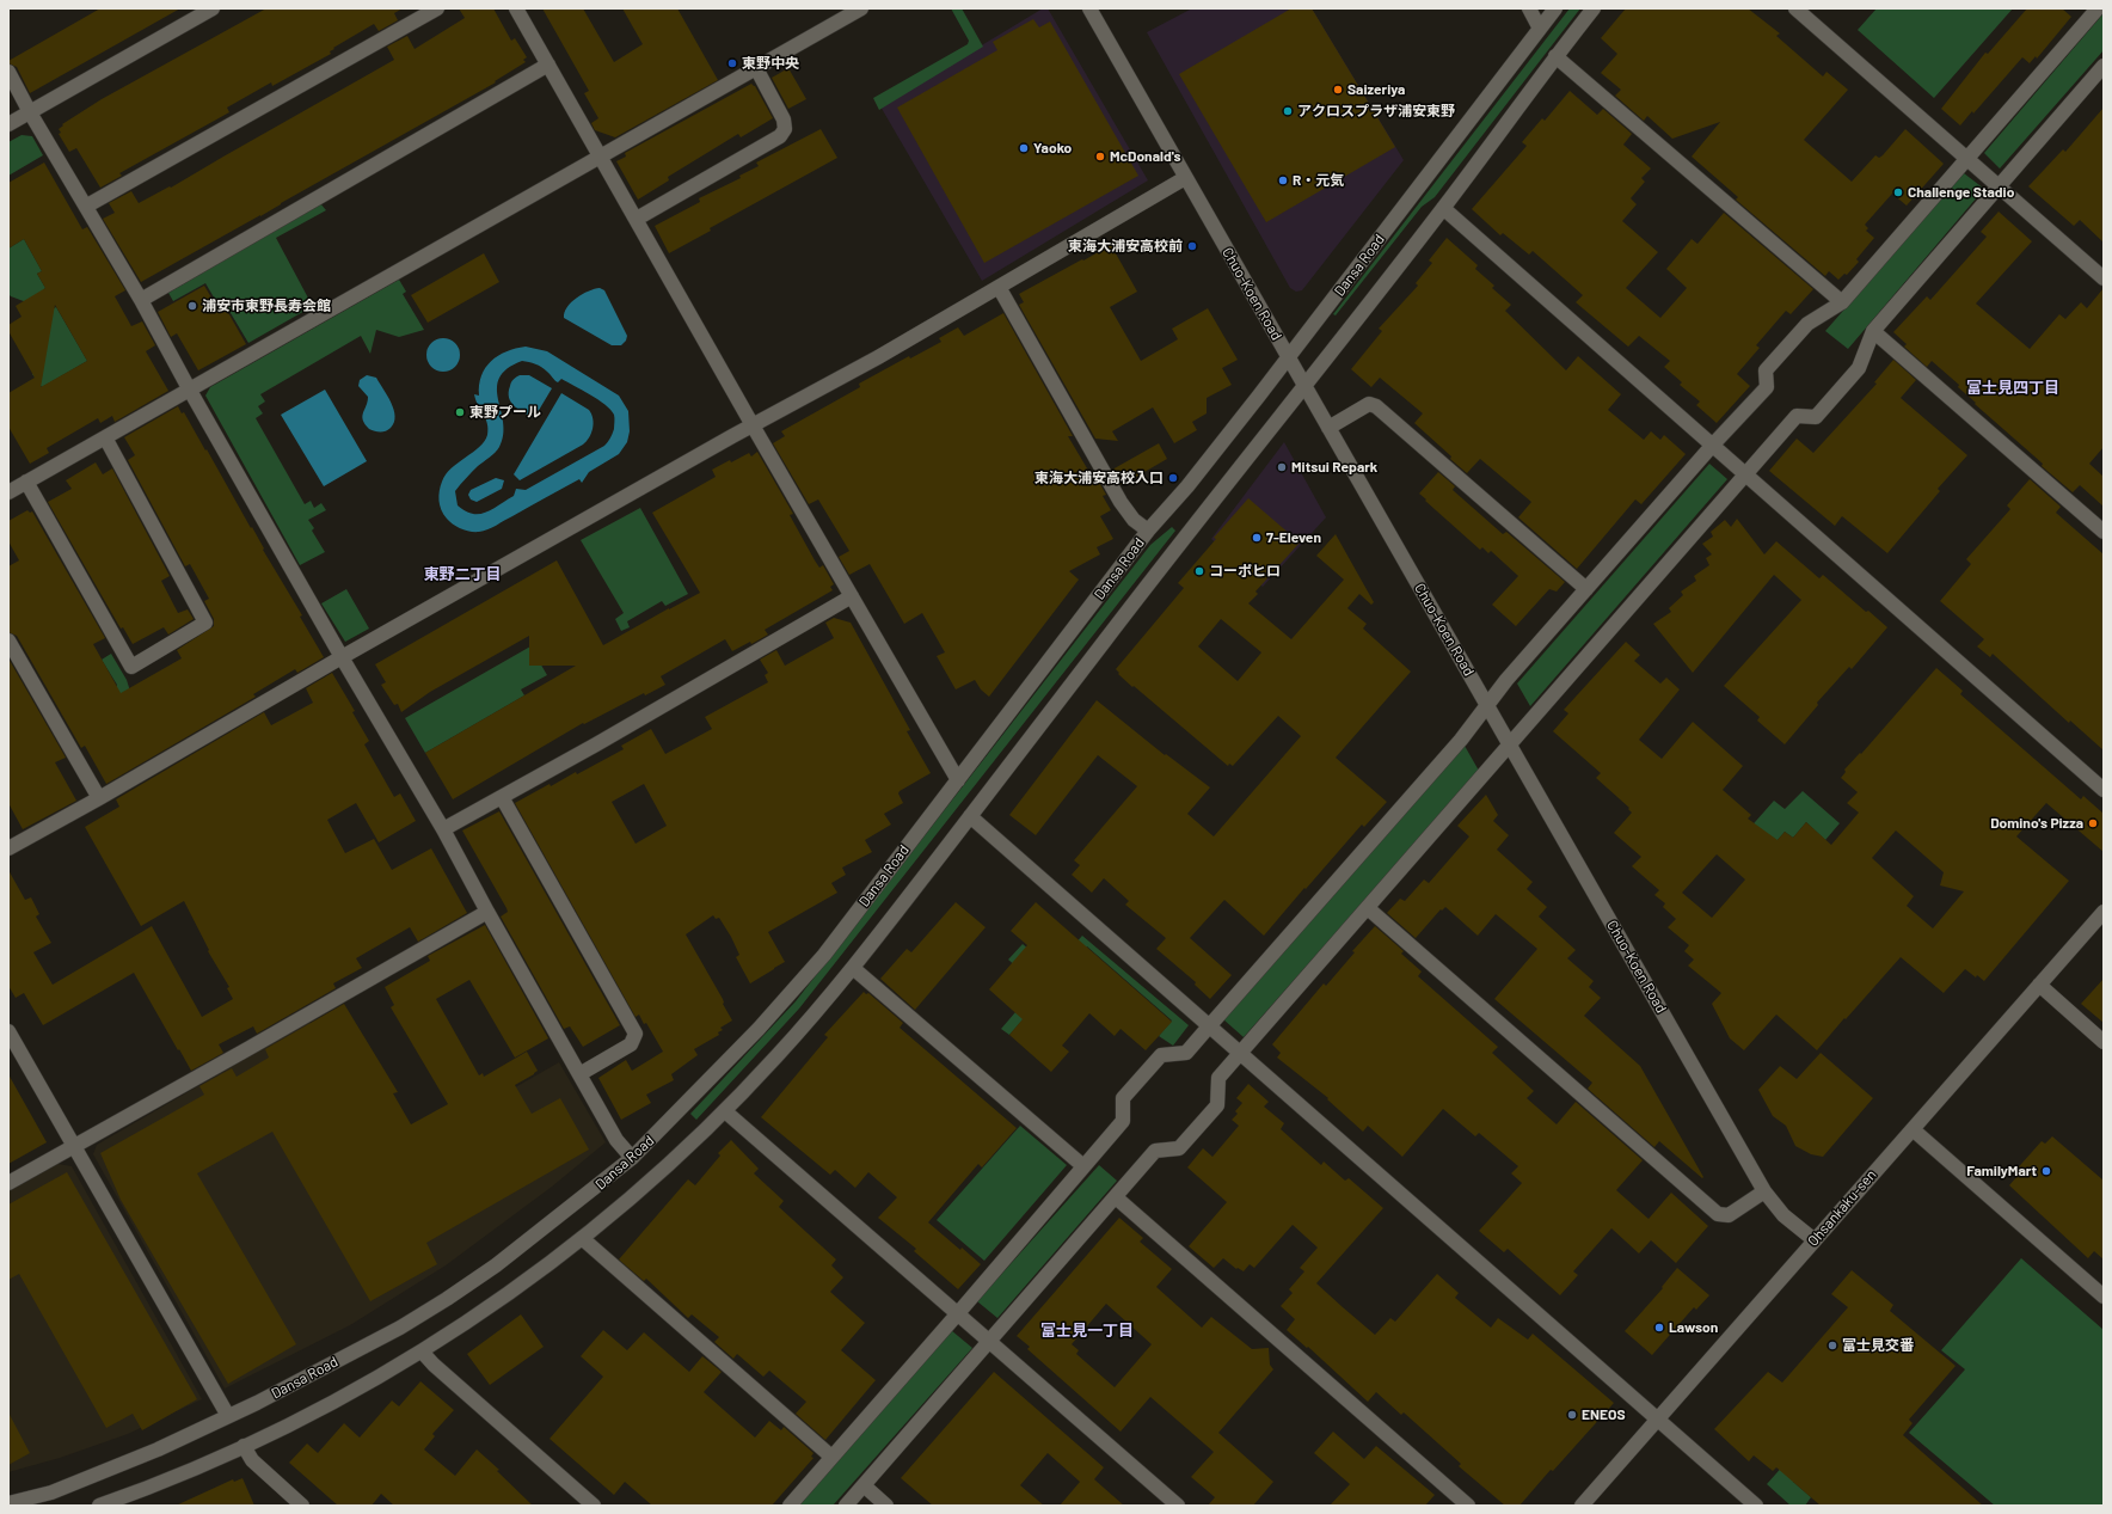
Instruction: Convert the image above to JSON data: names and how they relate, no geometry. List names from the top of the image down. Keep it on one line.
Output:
{"streets":{"street":["Dansa Road","Chuo-Koen Road","Ohsankaku-sen"]},"crossings":[["Dansa Road","Chuo-Koen Road"],["Chuo-Koen Road","Ohsankaku-sen"]],"districts":["富士見四丁目","東野二丁目","富士見一丁目"],"places":["東野中央","Saizeriya","アクロスプラザ浦安東野","Yaoko","McDonald's","R・元気","Challenge Stadio","東海大浦安高校前","浦安市東野長寿会館","東野プール","Mitsui Repark","東海大浦安高校入口","7-Eleven","コーポヒロ","Domino's Pizza","FamilyMart","Lawson","富士見交番","ENEOS"]}
